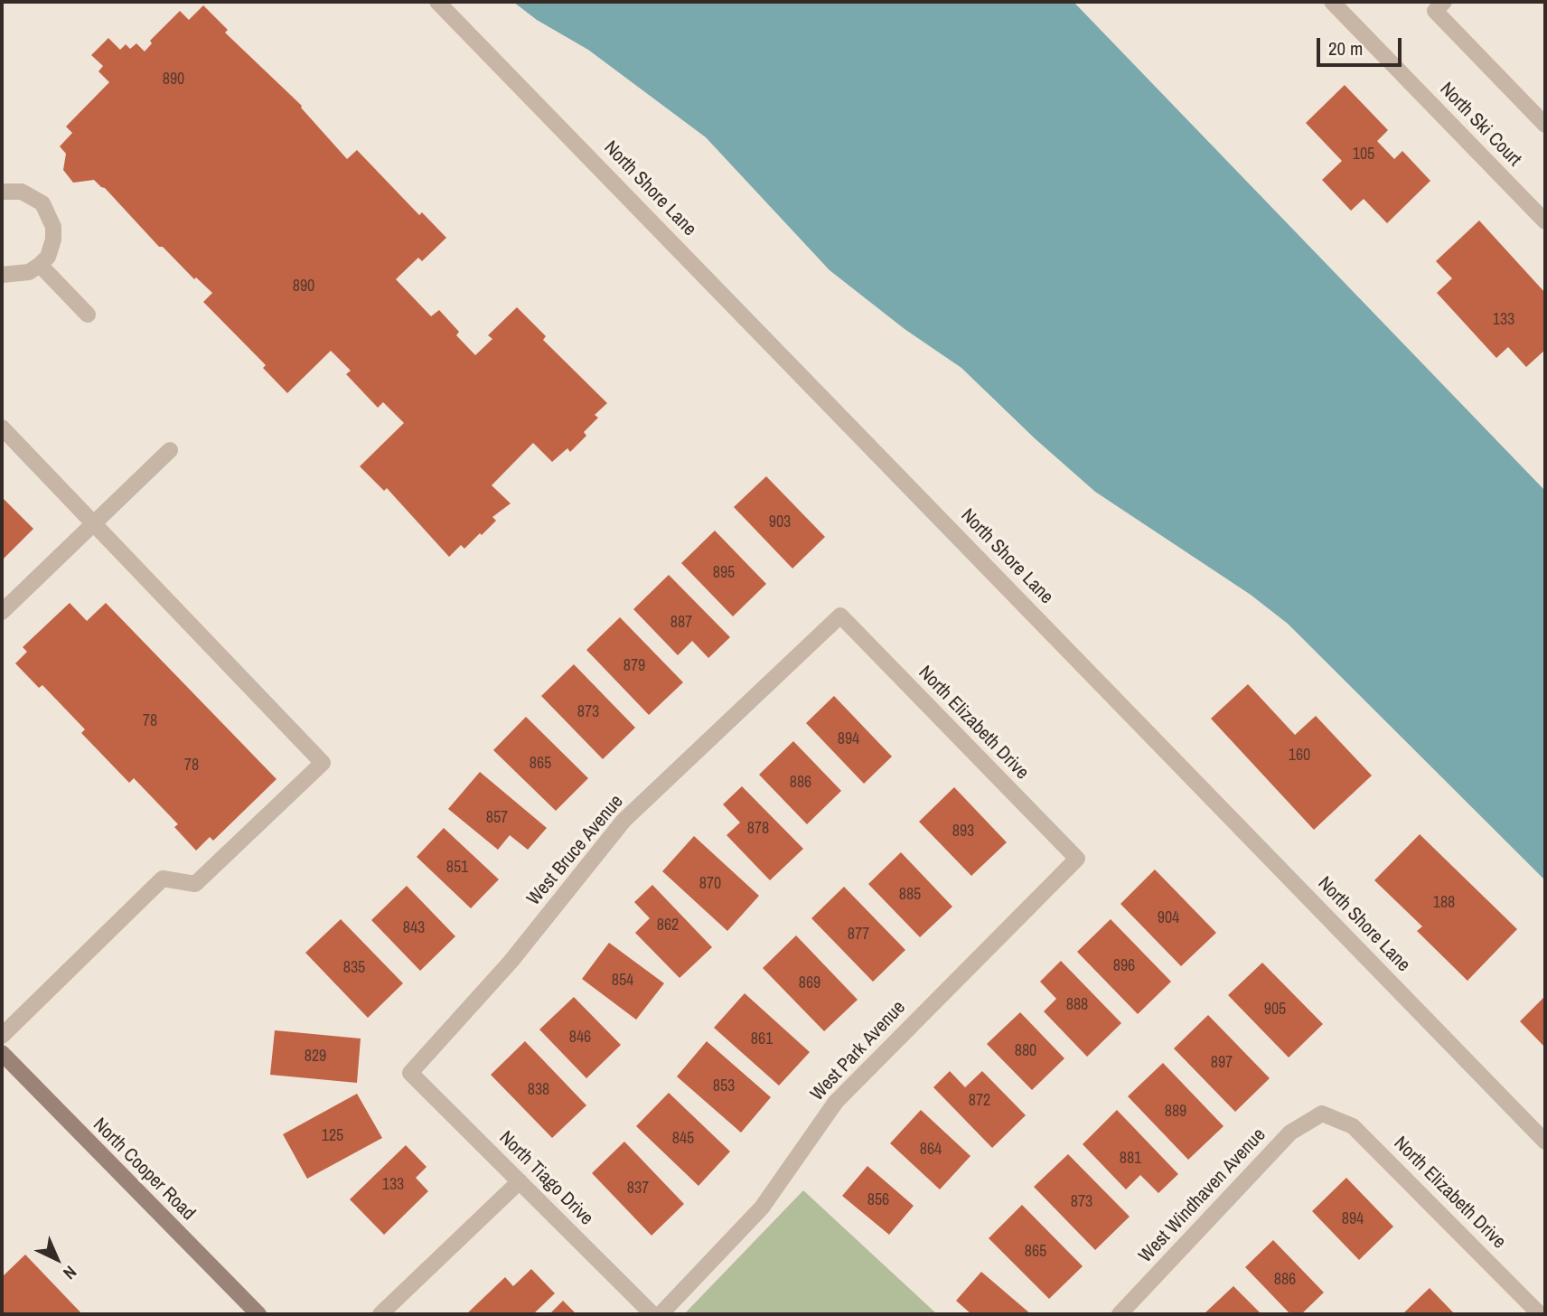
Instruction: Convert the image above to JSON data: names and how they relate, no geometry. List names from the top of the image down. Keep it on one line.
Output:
{"streets":{"main road":["North Cooper Road"],"street":["North Ski Court","North Shore Lane","North Elizabeth Drive","West Bruce Avenue","West Park Avenue","North Tiago Drive","West Windhaven Avenue"]},"crossings":[["North Elizabeth Drive","West Bruce Avenue"],["North Elizabeth Drive","West Park Avenue"],["North Elizabeth Drive","West Windhaven Avenue"],["West Bruce Avenue","North Tiago Drive"]],"house_numbers":["890","105","890","133","903","895","887","879","873","78","894","160","865","78","886","857","878","893","851","870","885","188","904","862","843","877","896","835","854","869","888","905","846","861","880","829","897","853","838","872","889","125","845","864","881","133","837","856","873","894","865","886"],"scale_bar":"20 m","north":"bottom right"}
